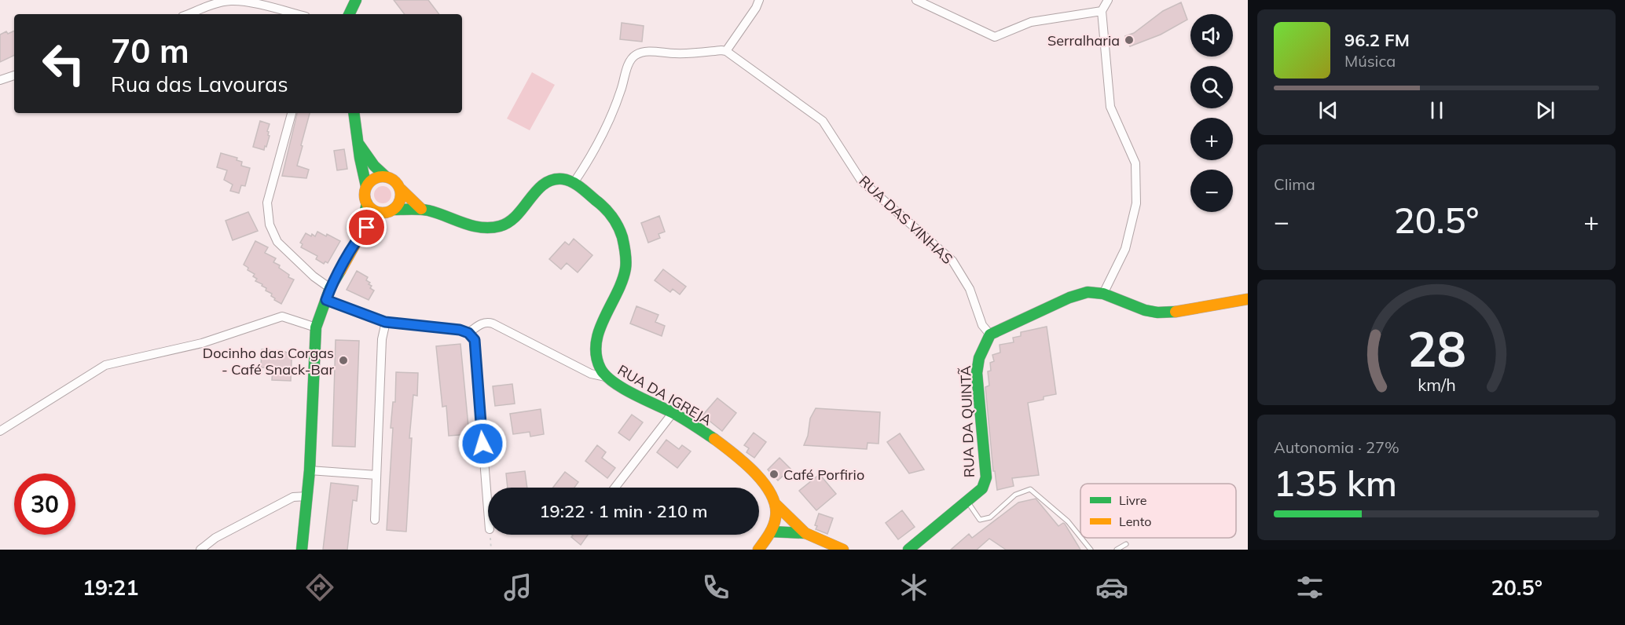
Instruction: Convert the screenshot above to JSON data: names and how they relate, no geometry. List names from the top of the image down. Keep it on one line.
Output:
{"streets":{"main road":["RUA DA IGREJA","RUA DA QUINTÃ"],"street":["RUA DAS VINHAS"]},"crossings":[["RUA DAS VINHAS","RUA DA QUINTÃ"]],"places":["Serralharia","Docinho das Corgas - Café Snack-Bar","Café Porfirio"],"legend":["Livre","Lento"],"page":{"map_buttons":["+","−"],"turn":["70 m","Rua das Lavouras"],"song":["96.2 FM","Música"],"tile":["Clima",["Autonomia · 27%","135 km"]],"heat":["−","20.5°","+"],"limit":"30","trip":"19:22 · 1 min · 210 m","tabs":["19:21","20.5°"],"gauge":["28","km/h"]}}
